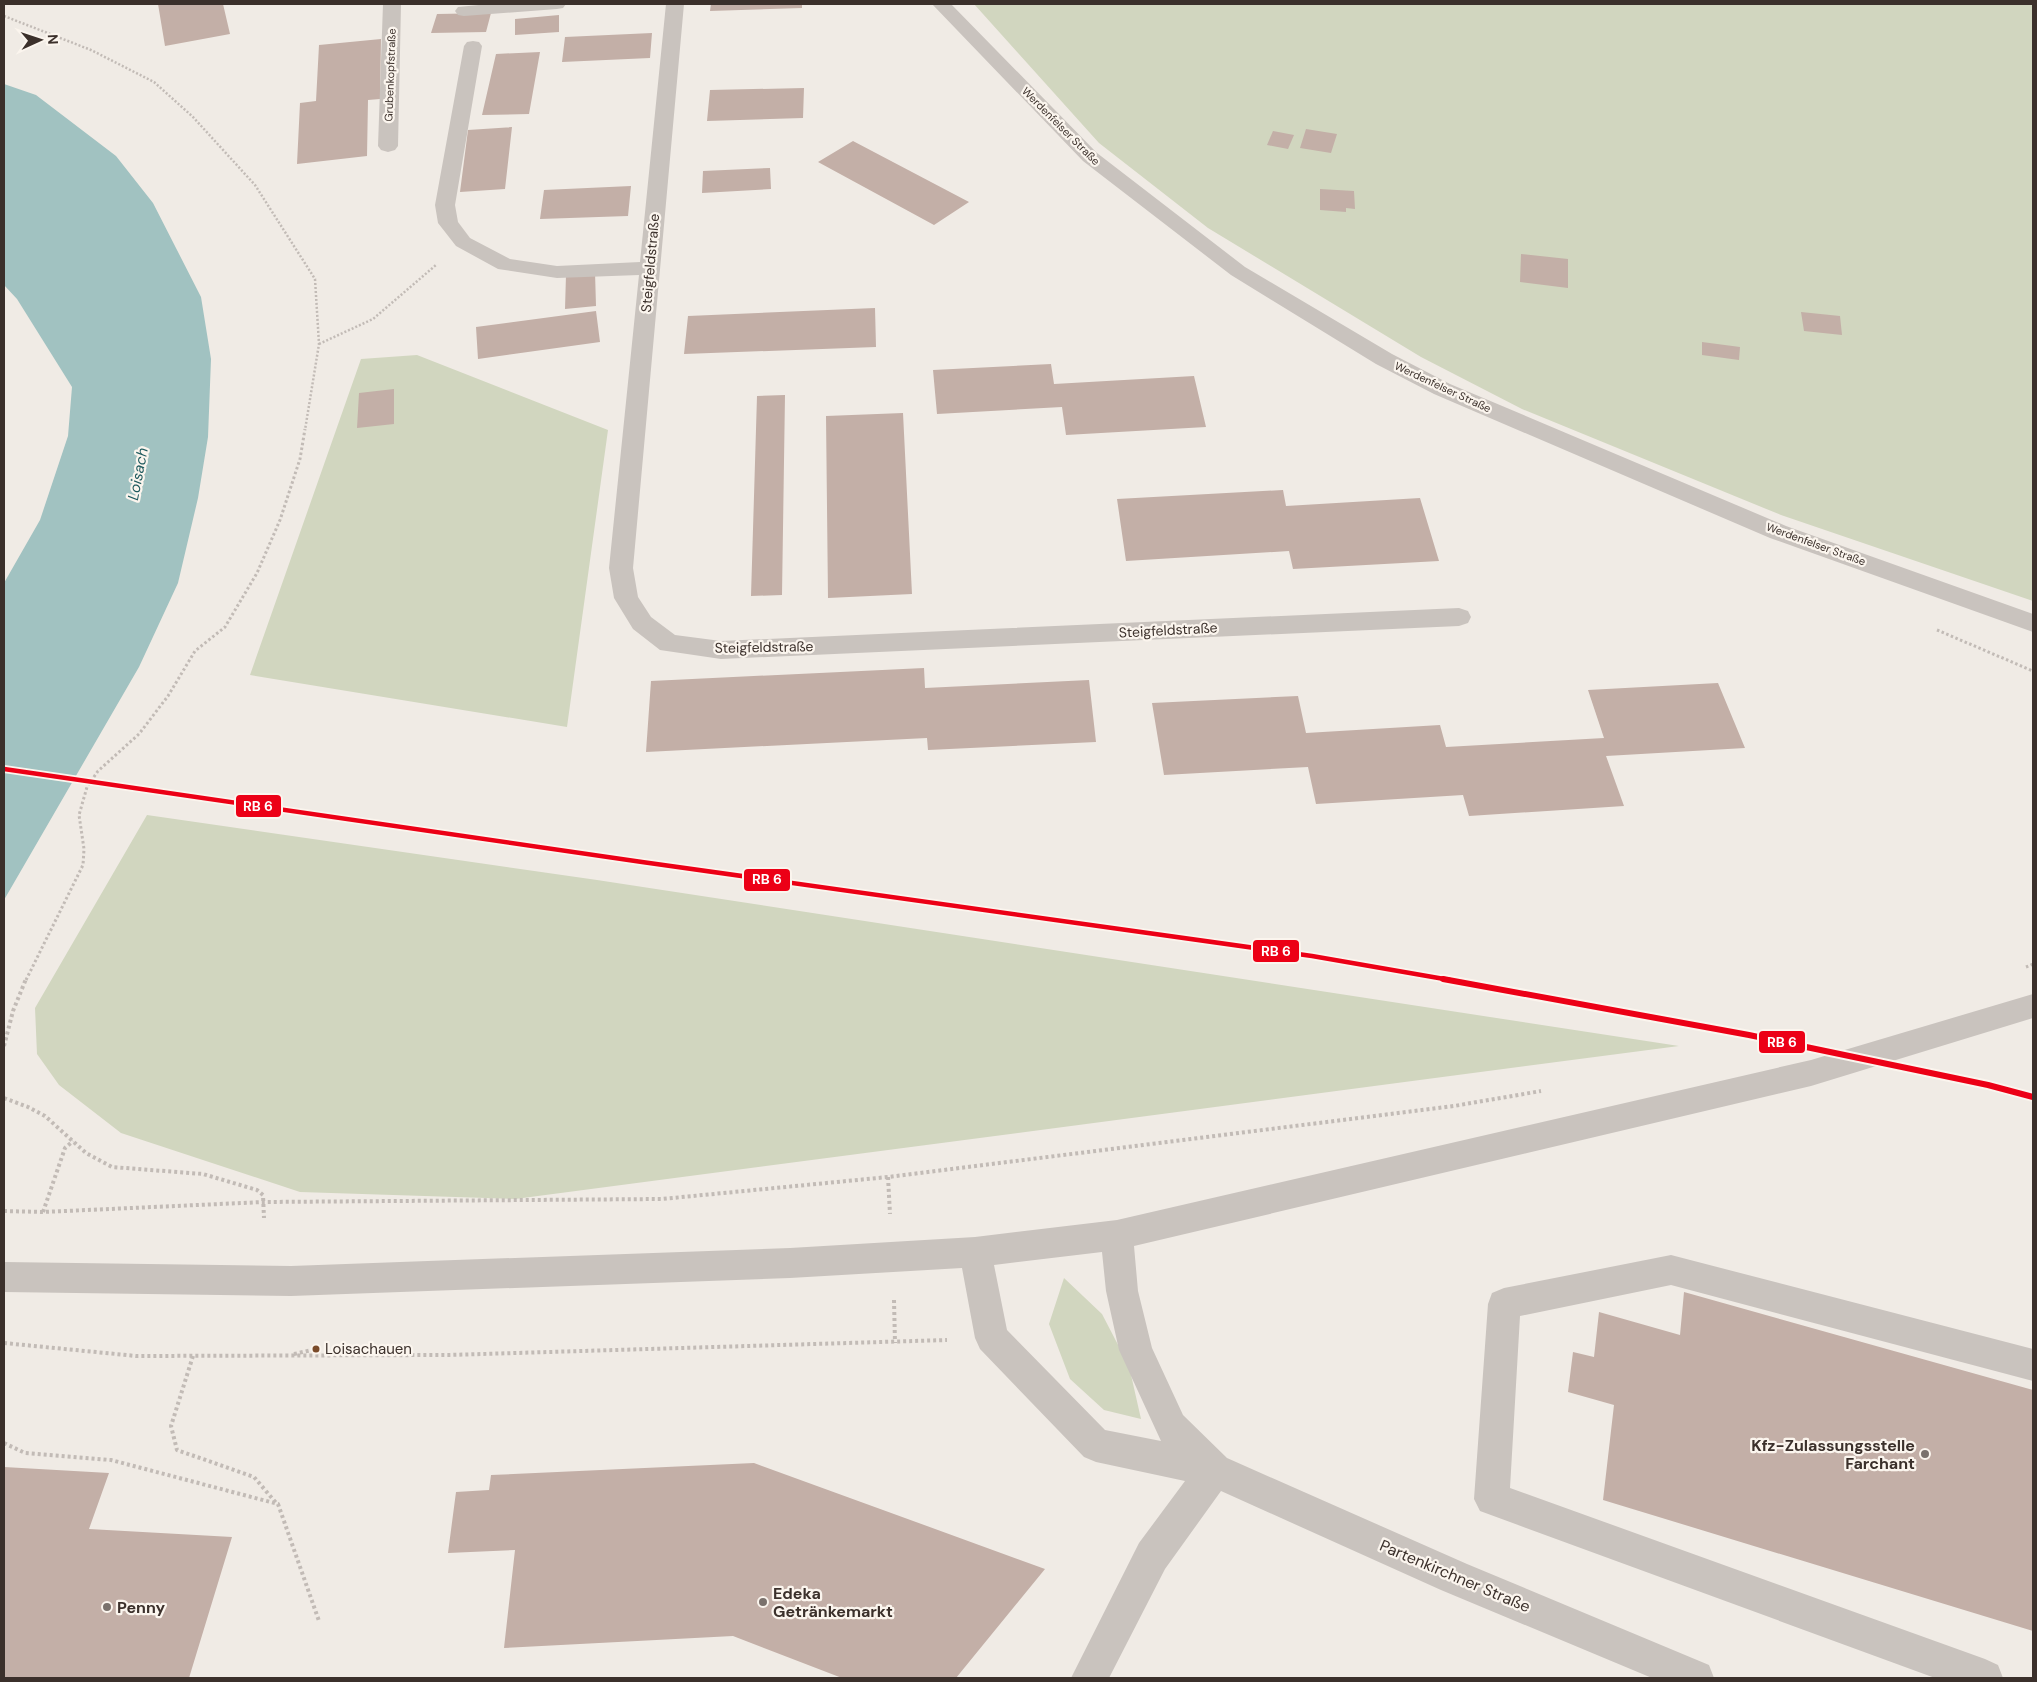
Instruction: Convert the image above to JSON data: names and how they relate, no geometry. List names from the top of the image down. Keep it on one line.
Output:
{"streets":{"street":["Grubenkopfstraße","Werdenfelser Straße","Steigfeldstraße","Partenkirchner Straße"]},"water":["Loisach"],"places":["Loisachauen","Kfz-Zulassungsstelle Farchant","Edeka Getränkemarkt","Penny"],"north":"right"}
